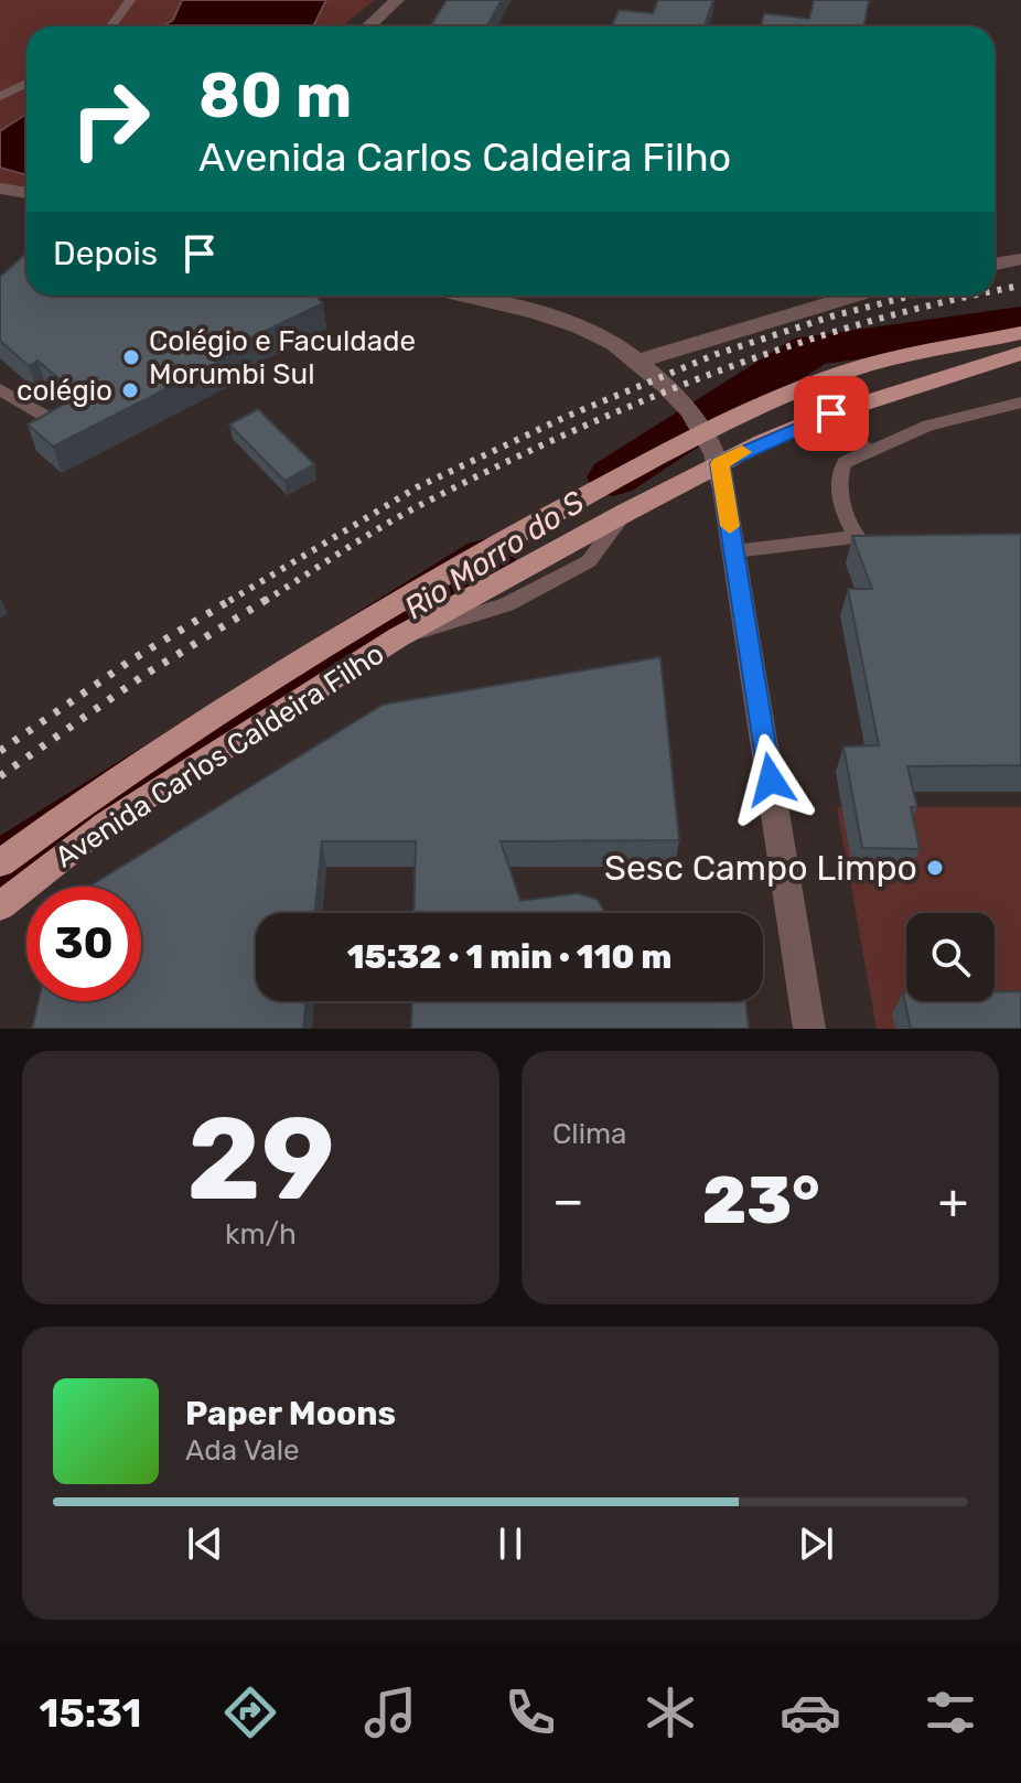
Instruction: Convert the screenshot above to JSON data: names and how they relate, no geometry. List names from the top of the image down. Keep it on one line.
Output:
{"streets":{"main road":["Avenida Carlos Caldeira Filho"]},"water":["Rio Morro do S"],"places":["Colégio e Faculdade Morumbi Sul","colégio","Sesc Campo Limpo"],"page":{"turn":["80 m","Avenida Carlos Caldeira Filho"],"then":"Depois","limit":"30","trip":"15:32 · 1 min · 110 m","tile":[["29","km/h"],"Clima"],"heat":["−","23°","+"],"song":["Paper Moons","Ada Vale"],"tabs":"15:31"}}
